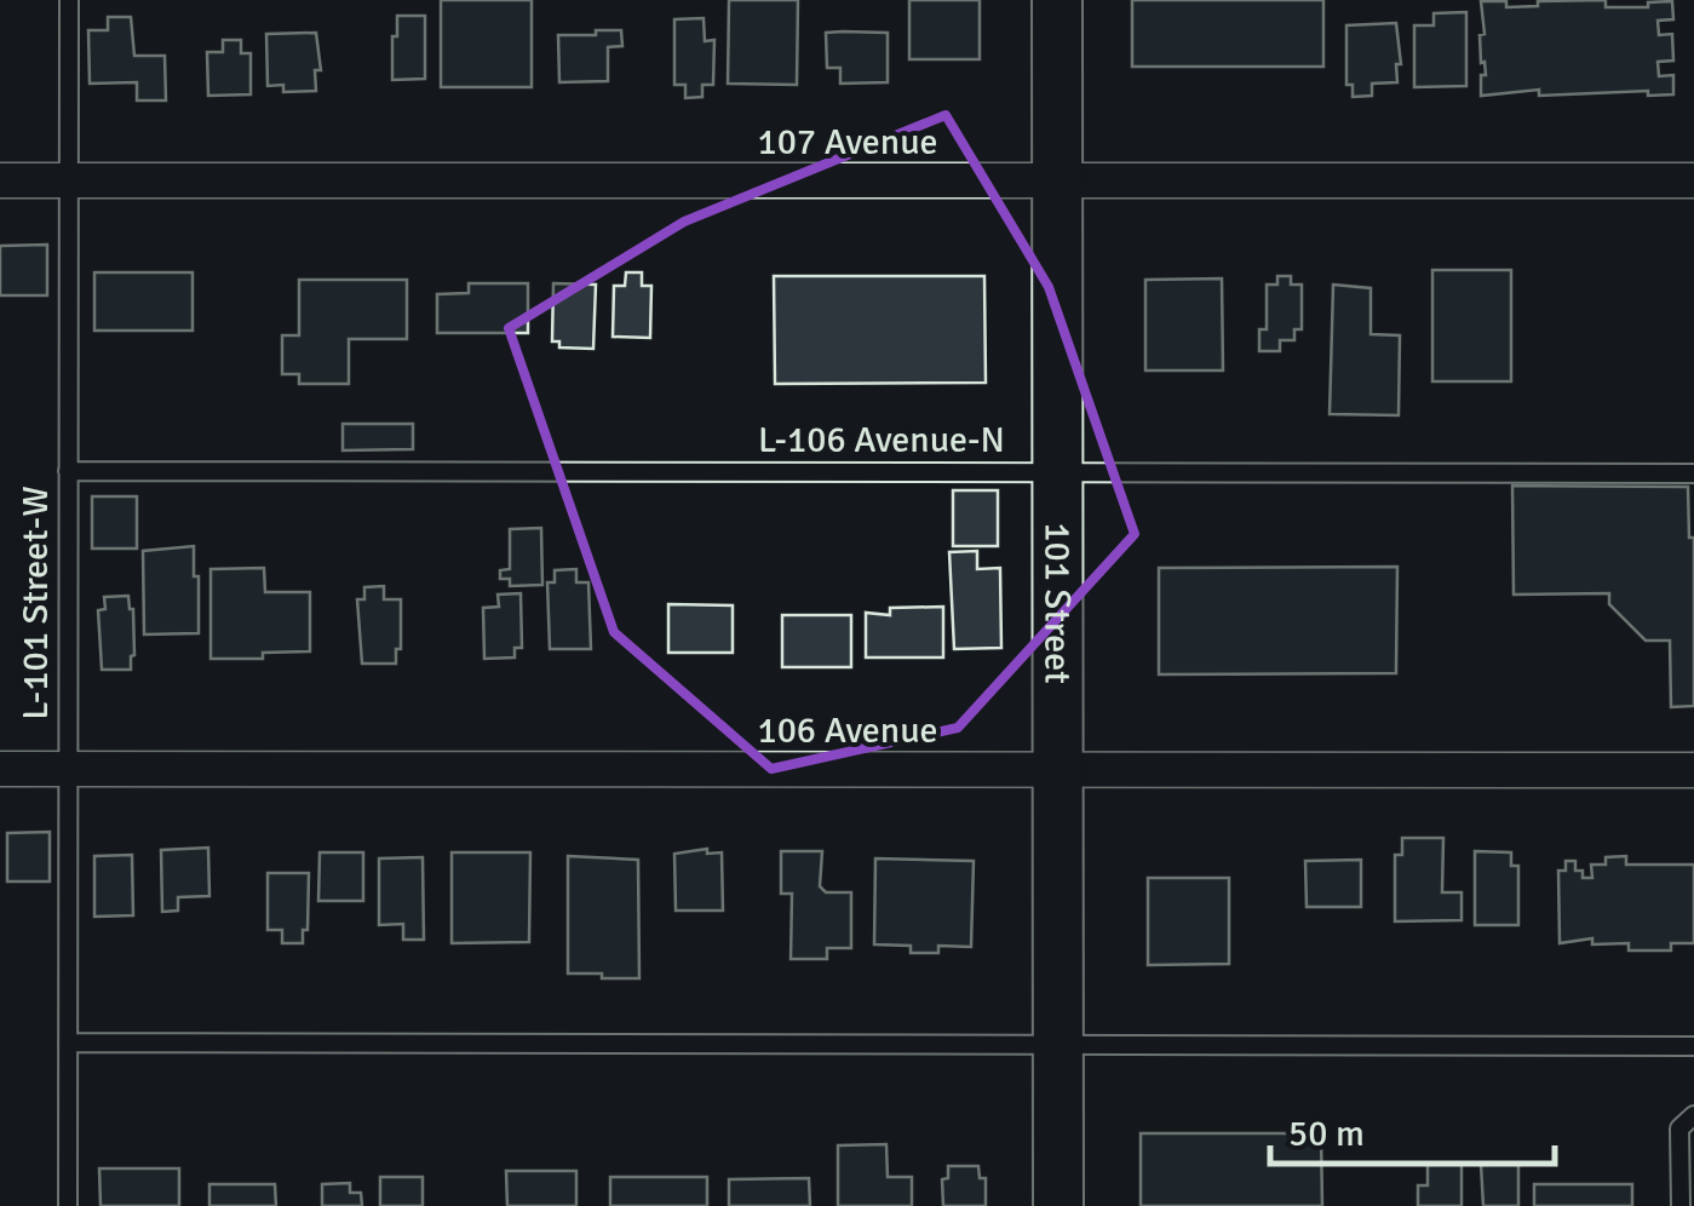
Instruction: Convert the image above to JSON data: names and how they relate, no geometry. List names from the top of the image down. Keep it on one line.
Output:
{"streets":{"street":["107 Avenue","101 Street","106 Avenue"],"lane":["L-106 Avenue-N","L-101 Street-W"]},"crossings":[["107 Avenue","L-101 Street-W"],["107 Avenue","101 Street"],["L-106 Avenue-N","L-101 Street-W"],["L-106 Avenue-N","101 Street"],["L-101 Street-W","106 Avenue"],["101 Street","106 Avenue"]],"scale_bar":"50 m"}
